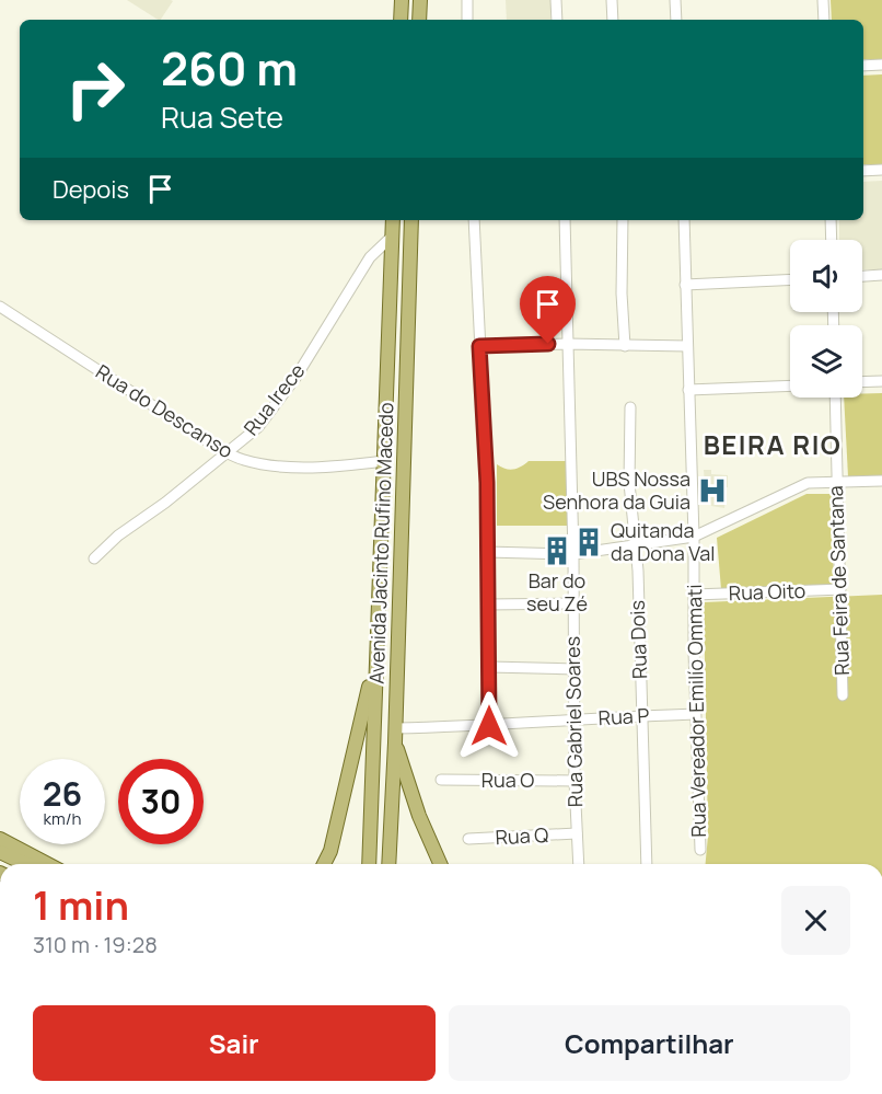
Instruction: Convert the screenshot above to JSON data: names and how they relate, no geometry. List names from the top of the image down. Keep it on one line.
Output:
{"streets":{"main road":["Avenida Jacinto Rufino Macedo"],"street":["Rua Irece","Rua do Descanso","Rua Feira de Santana","Rua Oito","Rua Dois","Rua Vereador Emilío Ommati","Rua P","Rua Gabriel Soares","Rua O","Rua Q"]},"crossings":[["Rua Irece","Rua do Descanso"],["Rua Irece","Avenida Jacinto Rufino Macedo"],["Rua do Descanso","Avenida Jacinto Rufino Macedo"],["Avenida Jacinto Rufino Macedo","Rua P"],["Rua Feira de Santana","Rua Oito"],["Rua Oito","Rua Vereador Emilío Ommati"],["Rua Dois","Rua P"],["Rua Vereador Emilío Ommati","Rua P"],["Rua P","Rua Gabriel Soares"],["Rua Gabriel Soares","Rua O"],["Rua Gabriel Soares","Rua Q"]],"districts":["BEIRA RIO"],"places":{"hospital":["UBS Nossa Senhora da Guia"],"building":["Quitanda da Dona Val","Bar do seu Zé"]},"page":{"turn":["260 m","Rua Sete"],"then":"Depois","speed":"26 km/h","limit":"30","heading":["1 min","310 m · 19:28"],"buttons":["Sair","Compartilhar"]}}
